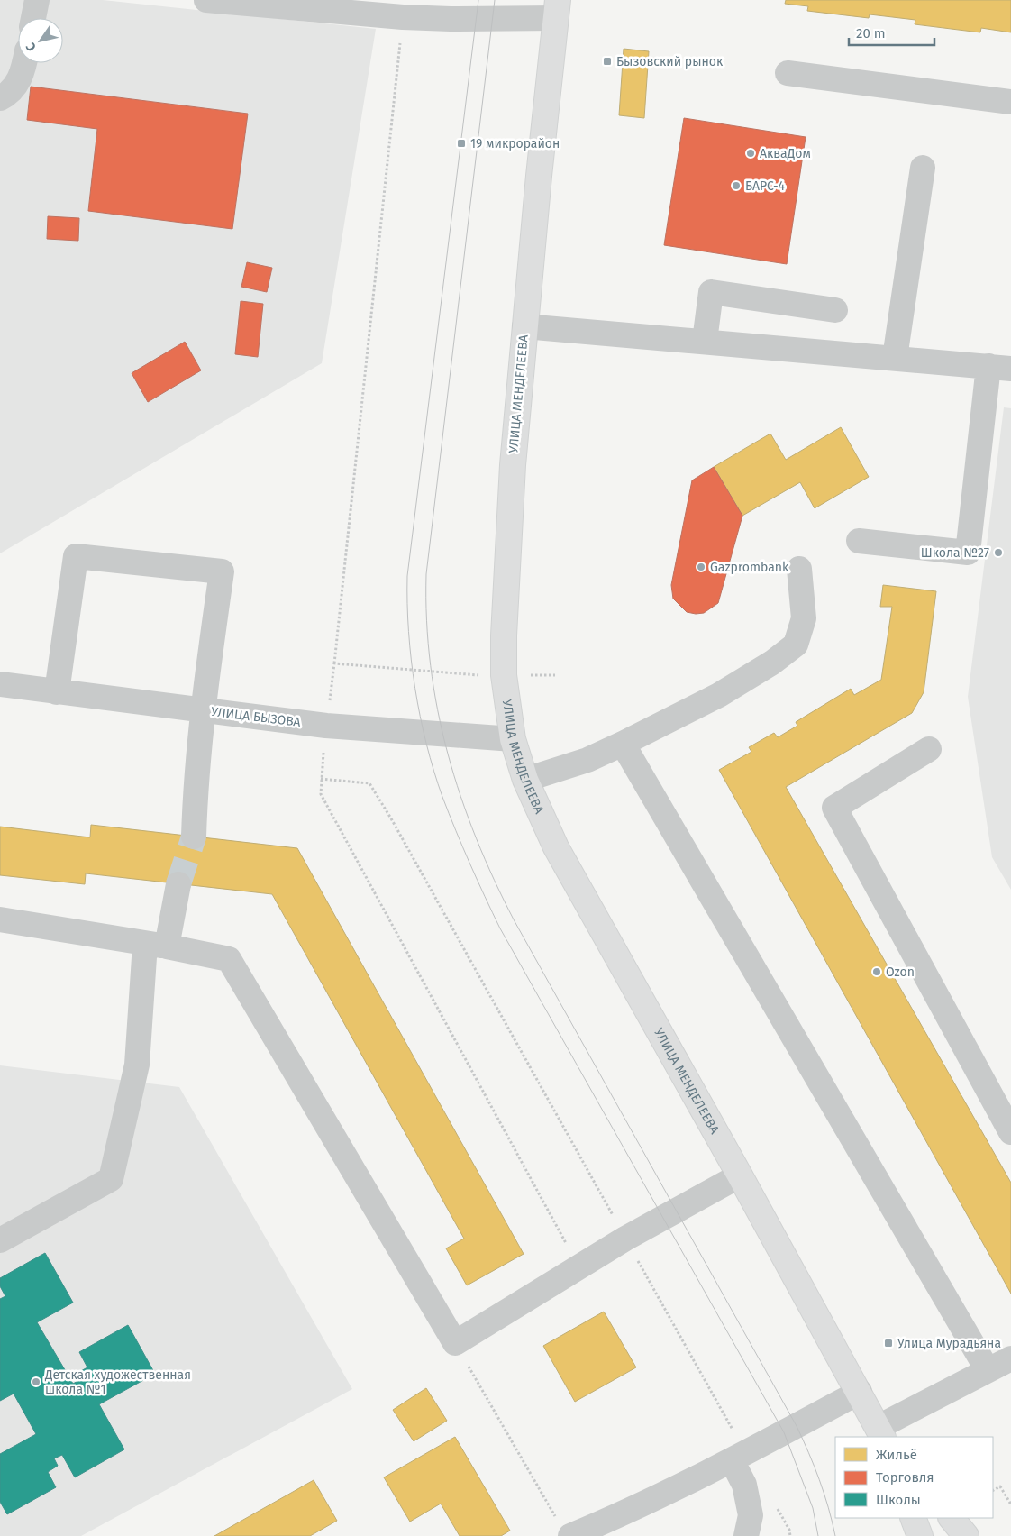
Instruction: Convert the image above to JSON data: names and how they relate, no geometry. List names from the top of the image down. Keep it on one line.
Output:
{"streets":{"main road":["УЛИЦА МЕНДЕЛЕЕВА"],"street":["УЛИЦА БЫЗОВА"]},"crossings":[["УЛИЦА МЕНДЕЛЕЕВА","УЛИЦА БЫЗОВА"]],"places":{"transit":["Бызовский рынок","19 микрорайон","Улица Мурадьяна"],"other":["АкваДом","БАРС-4","Школа №27","Gazprombank","Ozon","Детская художественная школа №1"]},"legend":["Жильё","Торговля","Школы"],"scale_bar":"20 m","north":"bottom left"}
